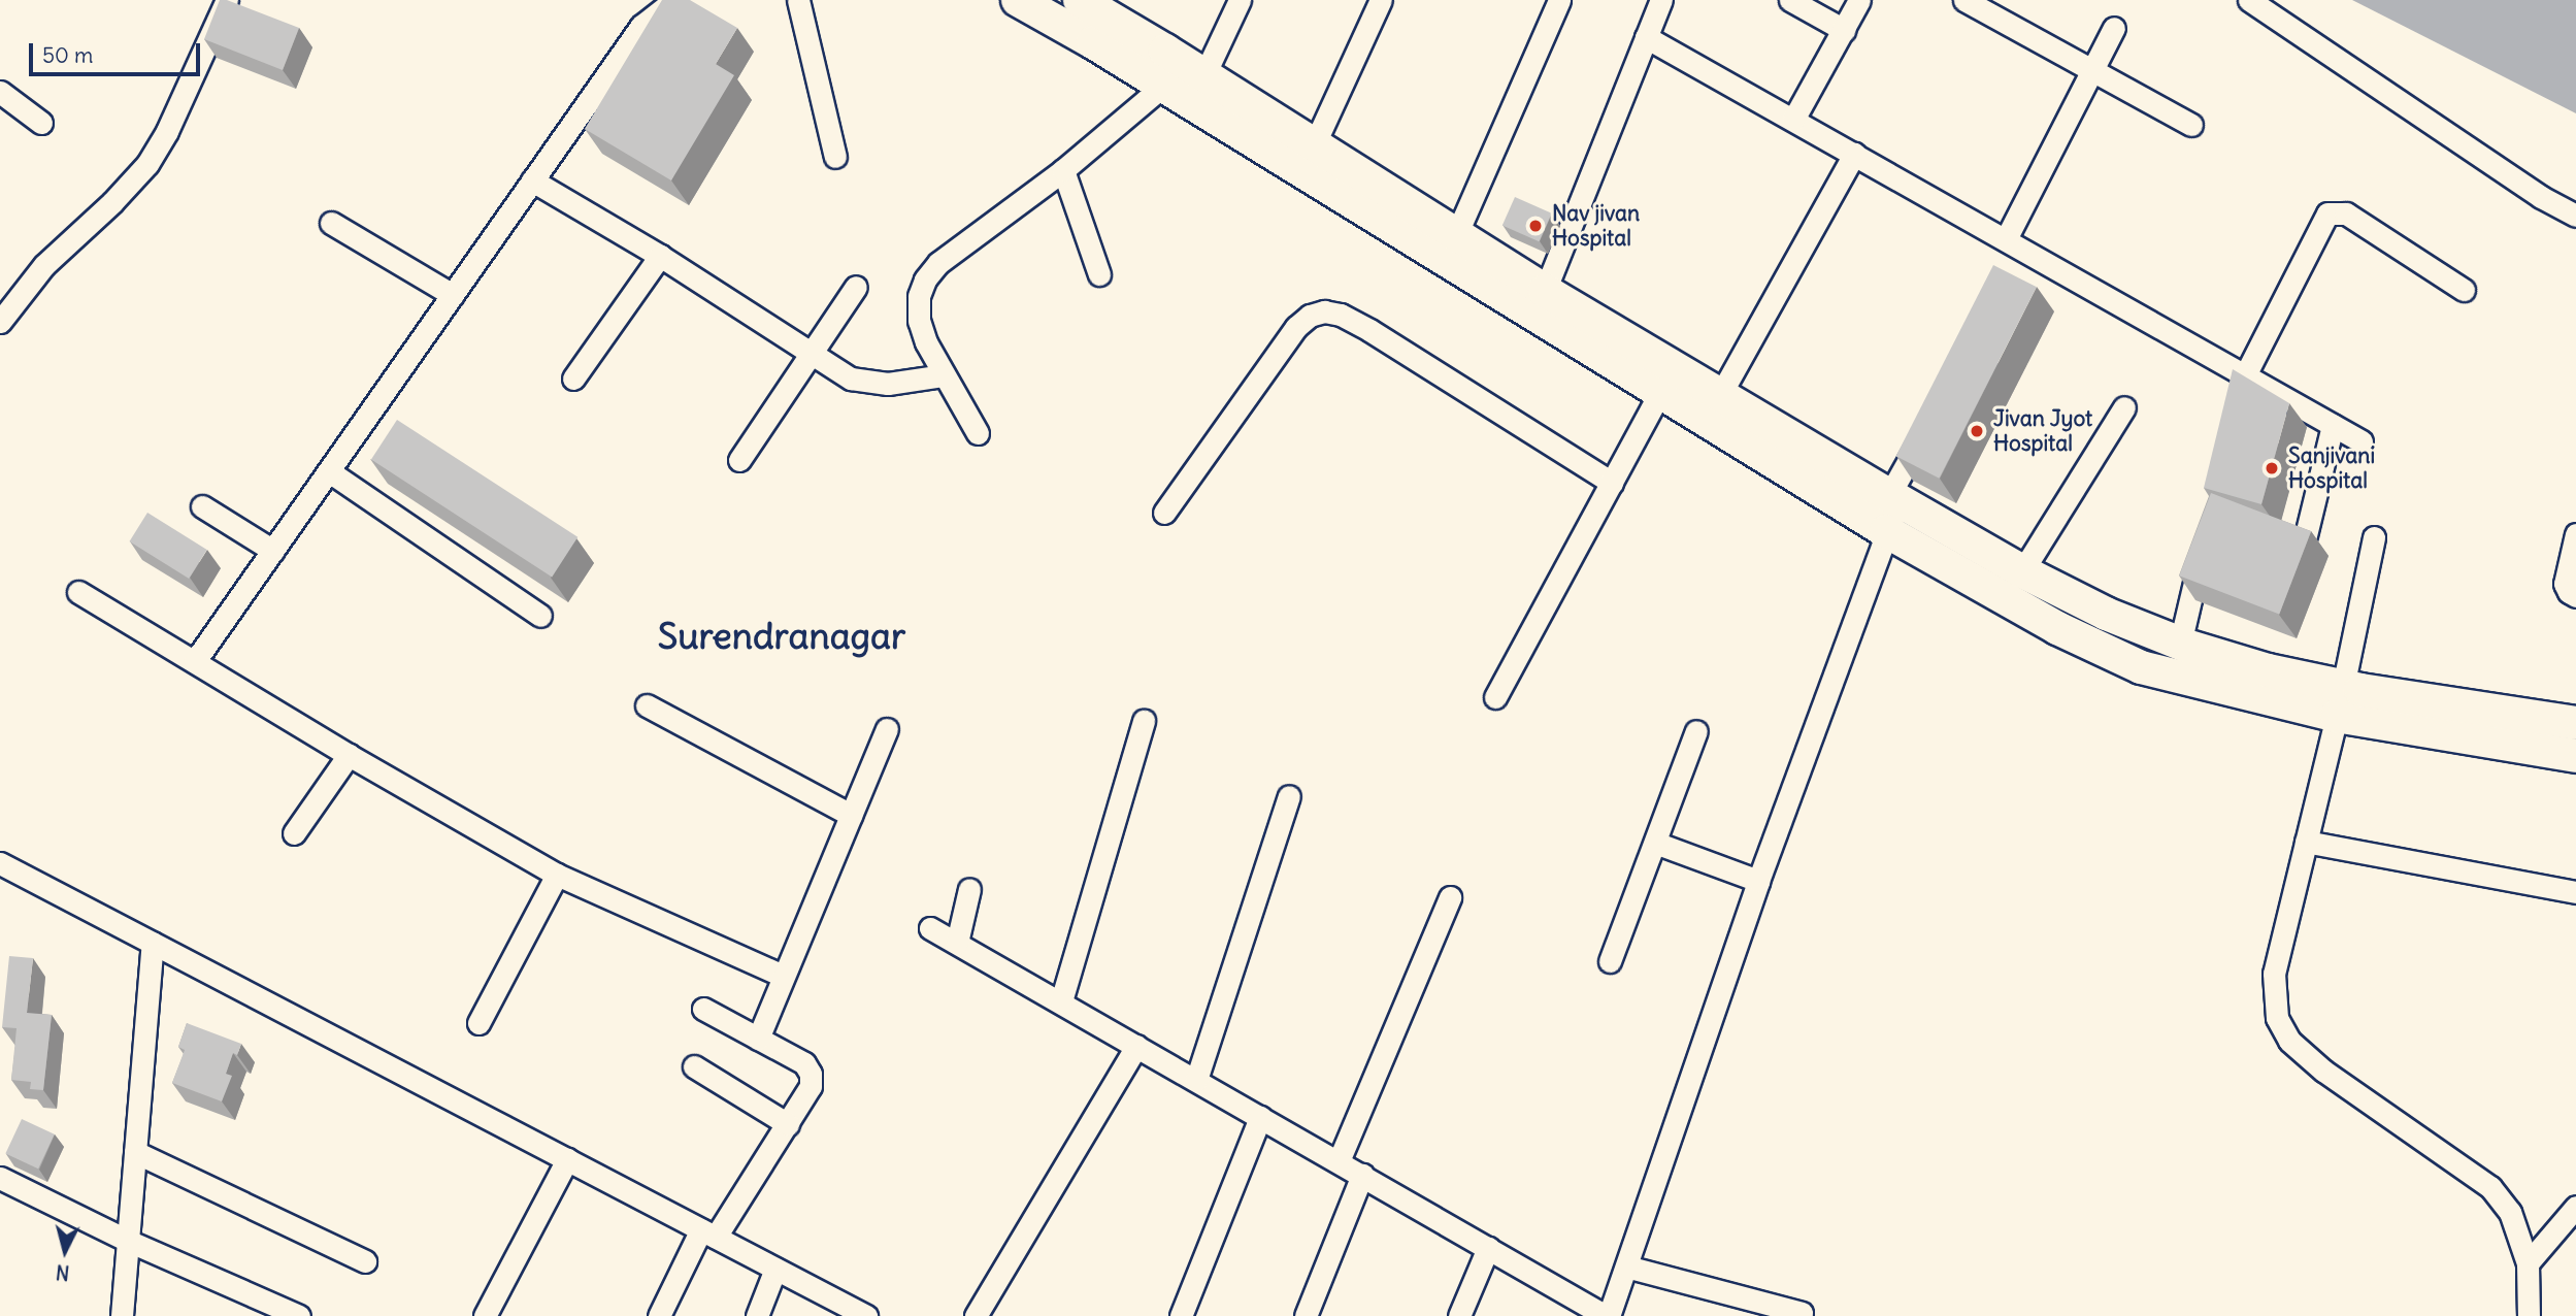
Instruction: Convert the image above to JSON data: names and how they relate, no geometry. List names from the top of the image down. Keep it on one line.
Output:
{"districts":["Surendranagar"],"places":["Nav jivan Hospital","Jivan Jyot Hospital","Sanjivani Hospital"],"scale_bar":"50 m","north":"bottom"}
